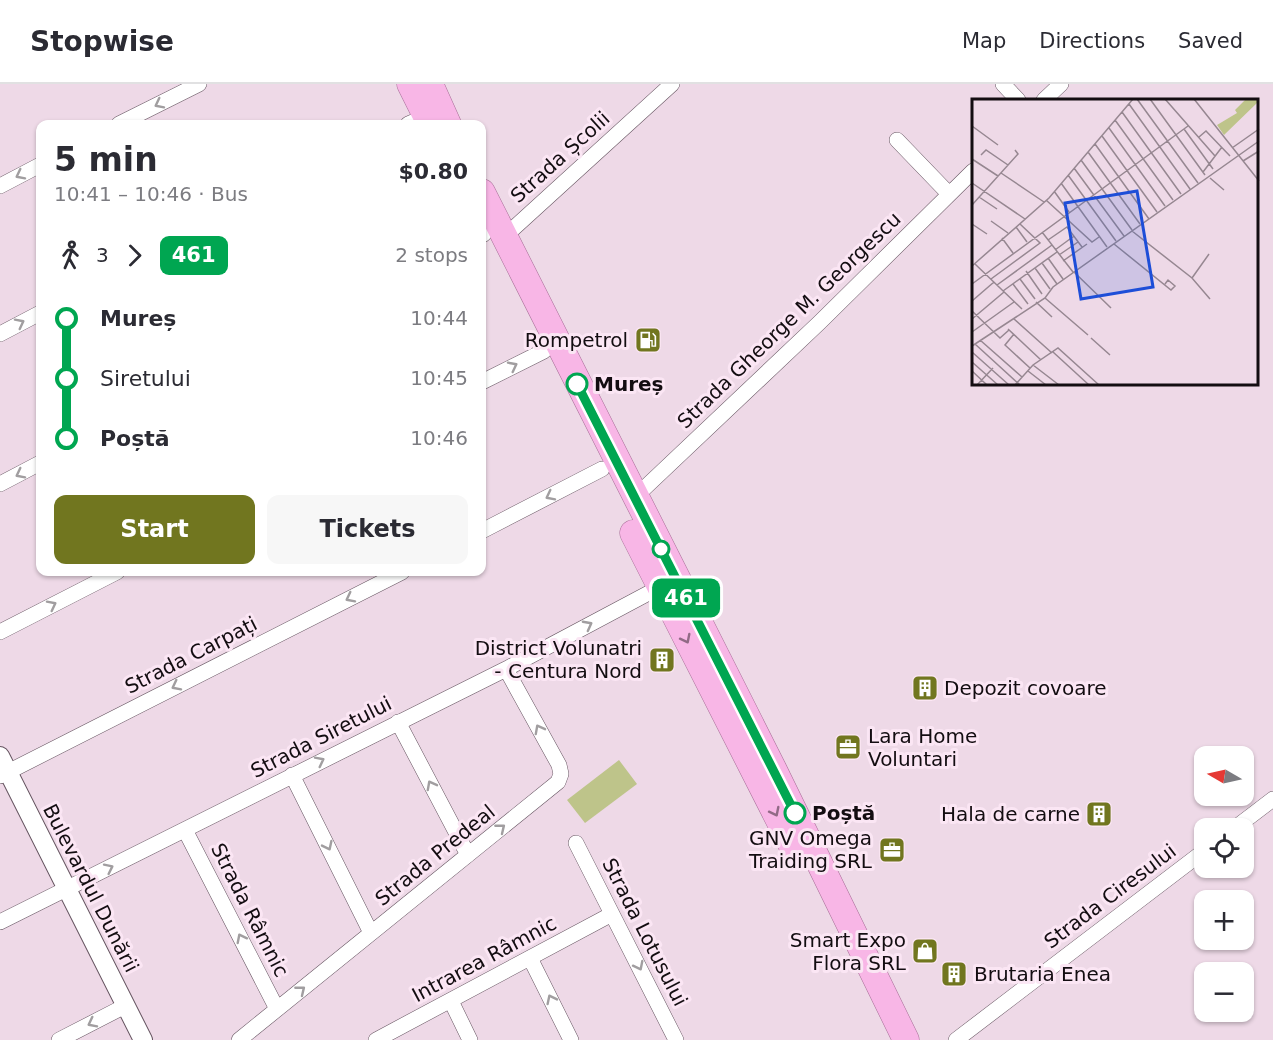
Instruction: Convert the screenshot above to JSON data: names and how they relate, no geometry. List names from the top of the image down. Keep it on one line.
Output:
{"streets":{"street":["Strada Școlii","Strada Gheorge M. Georgescu","Strada Carpați","Strada Siretului","Strada Predeal","Bulevardul Dunării","Strada Ciresului","Strada Râmnic","Strada Lotusului","Intrarea Râmnic"]},"crossings":[["Strada Carpați","Bulevardul Dunării"],["Strada Siretului","Strada Predeal"],["Strada Siretului","Bulevardul Dunării"],["Strada Siretului","Strada Râmnic"],["Strada Predeal","Strada Râmnic"],["Strada Lotusului","Intrarea Râmnic"]],"one_way":["Strada Carpați","Strada Predeal"],"places":{"fuel station":["Rompetrol"],"other":["Mureș","Poștă"],"building":["District Volunatri - Centura Nord","Depozit covoare","Hala de carne","Brutaria Enea"],"office":["Lara Home Voluntari","GNV Omega Traiding SRL"],"shop":["Smart Expo Flora SRL"]},"lines":["bus line 461"],"north":"left","page":{"header":"Stopwise","nav":["Map","Directions","Saved"],"on_map":"461","heading":["5 min","10:41 – 10:46 · Bus","$0.80"],"legs":["3","461","2 stops"],"list":[{"name":"Mureș","value":"10:44"},{"name":"Siretului","value":"10:45"},{"name":"Poștă","value":"10:46"}],"buttons":["Start","Tickets"],"map_buttons":["+","−"]}}
